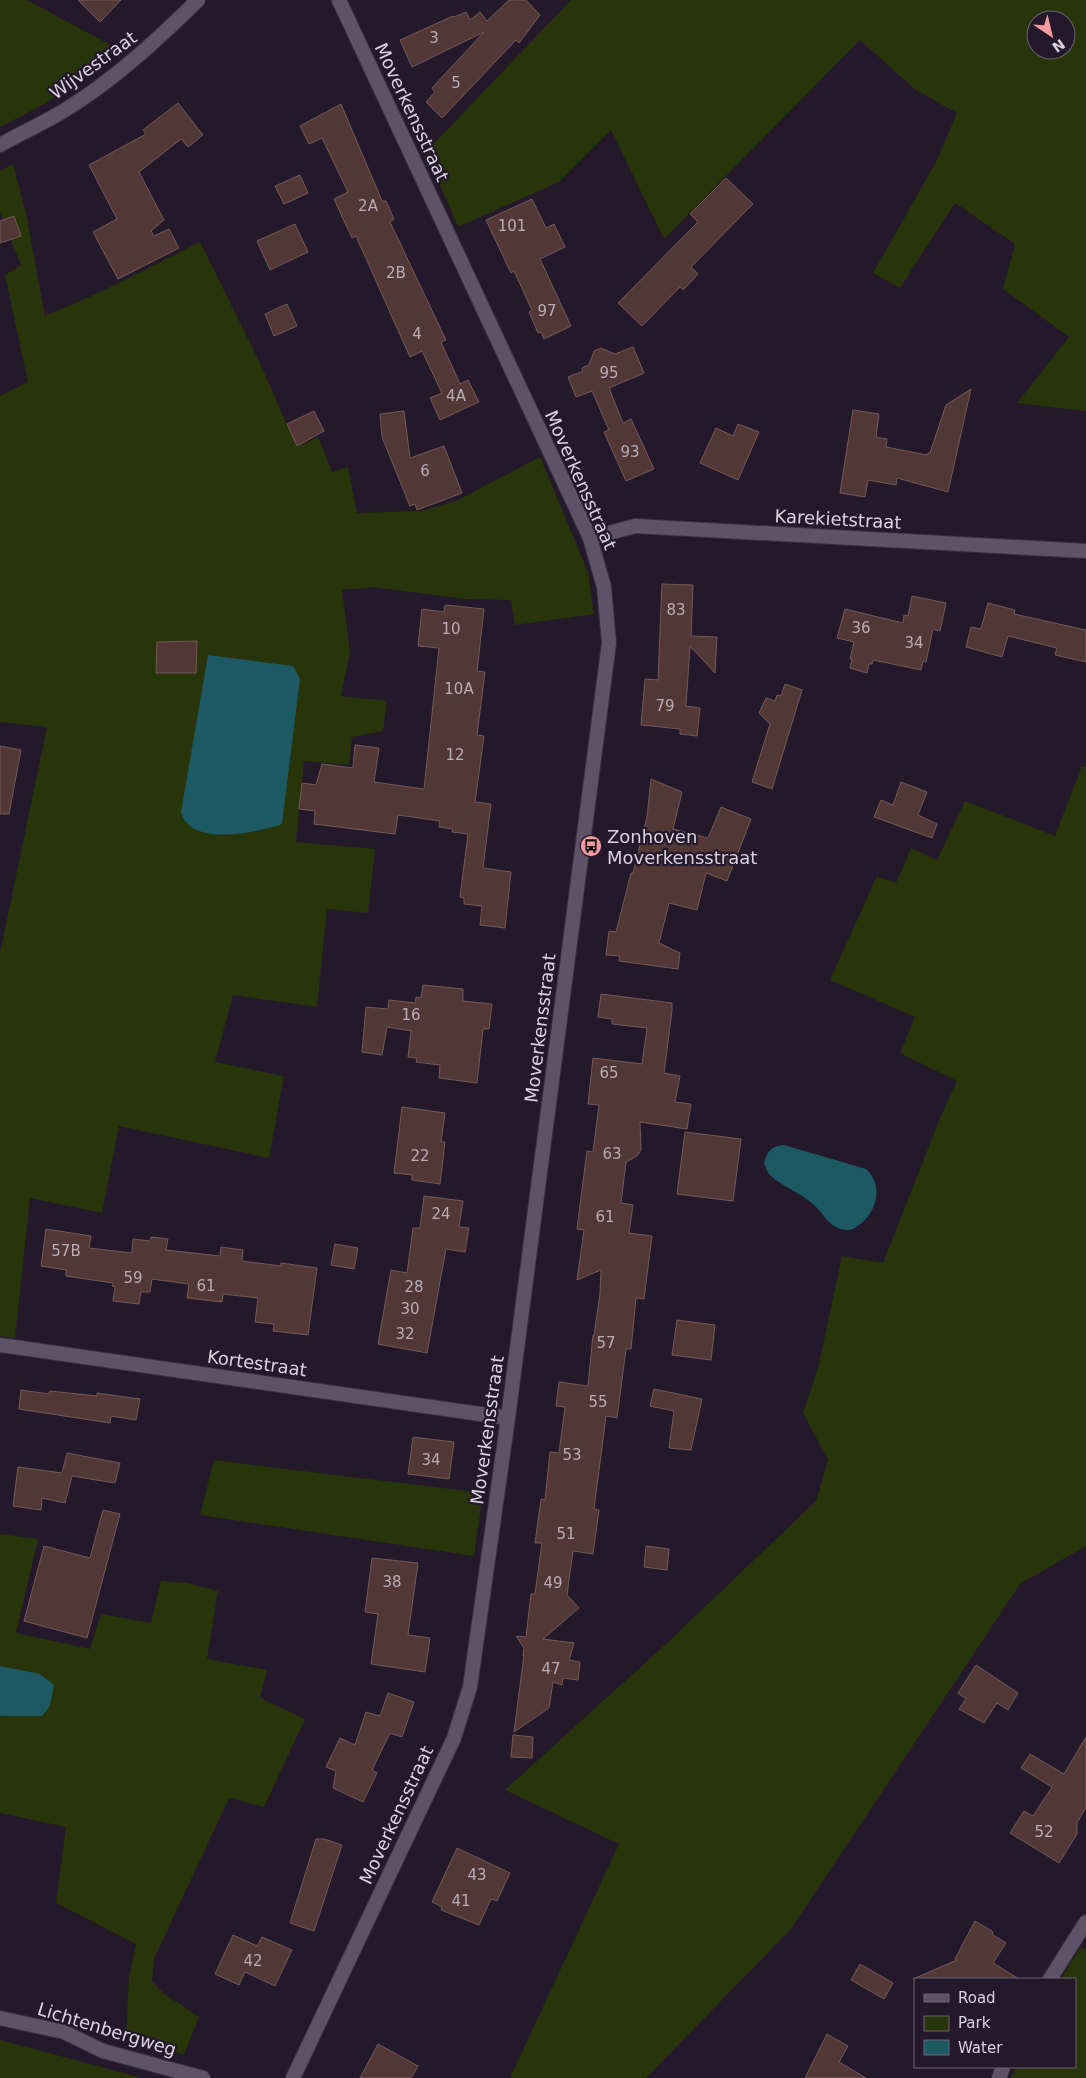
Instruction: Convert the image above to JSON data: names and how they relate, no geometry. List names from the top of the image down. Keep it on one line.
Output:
{"streets":{"street":["Wijvestraat","Moverkensstraat","Karekietstraat","Kortestraat","Lichtenbergweg"]},"crossings":[["Moverkensstraat","Karekietstraat"],["Moverkensstraat","Kortestraat"]],"places":{"bus stop":["Zonhoven Moverkensstraat"]},"house_numbers":["3","5","2A","101","2B","97","4","95","4A","93","6","83","36","10","34","10A","79","12","16","65","63","22","24","61","57B","59","61","28","30","32","57","55","53","34","51","38","49","47","52","43","41","42"],"legend":["Road","Park","Water"],"north":"bottom right"}
